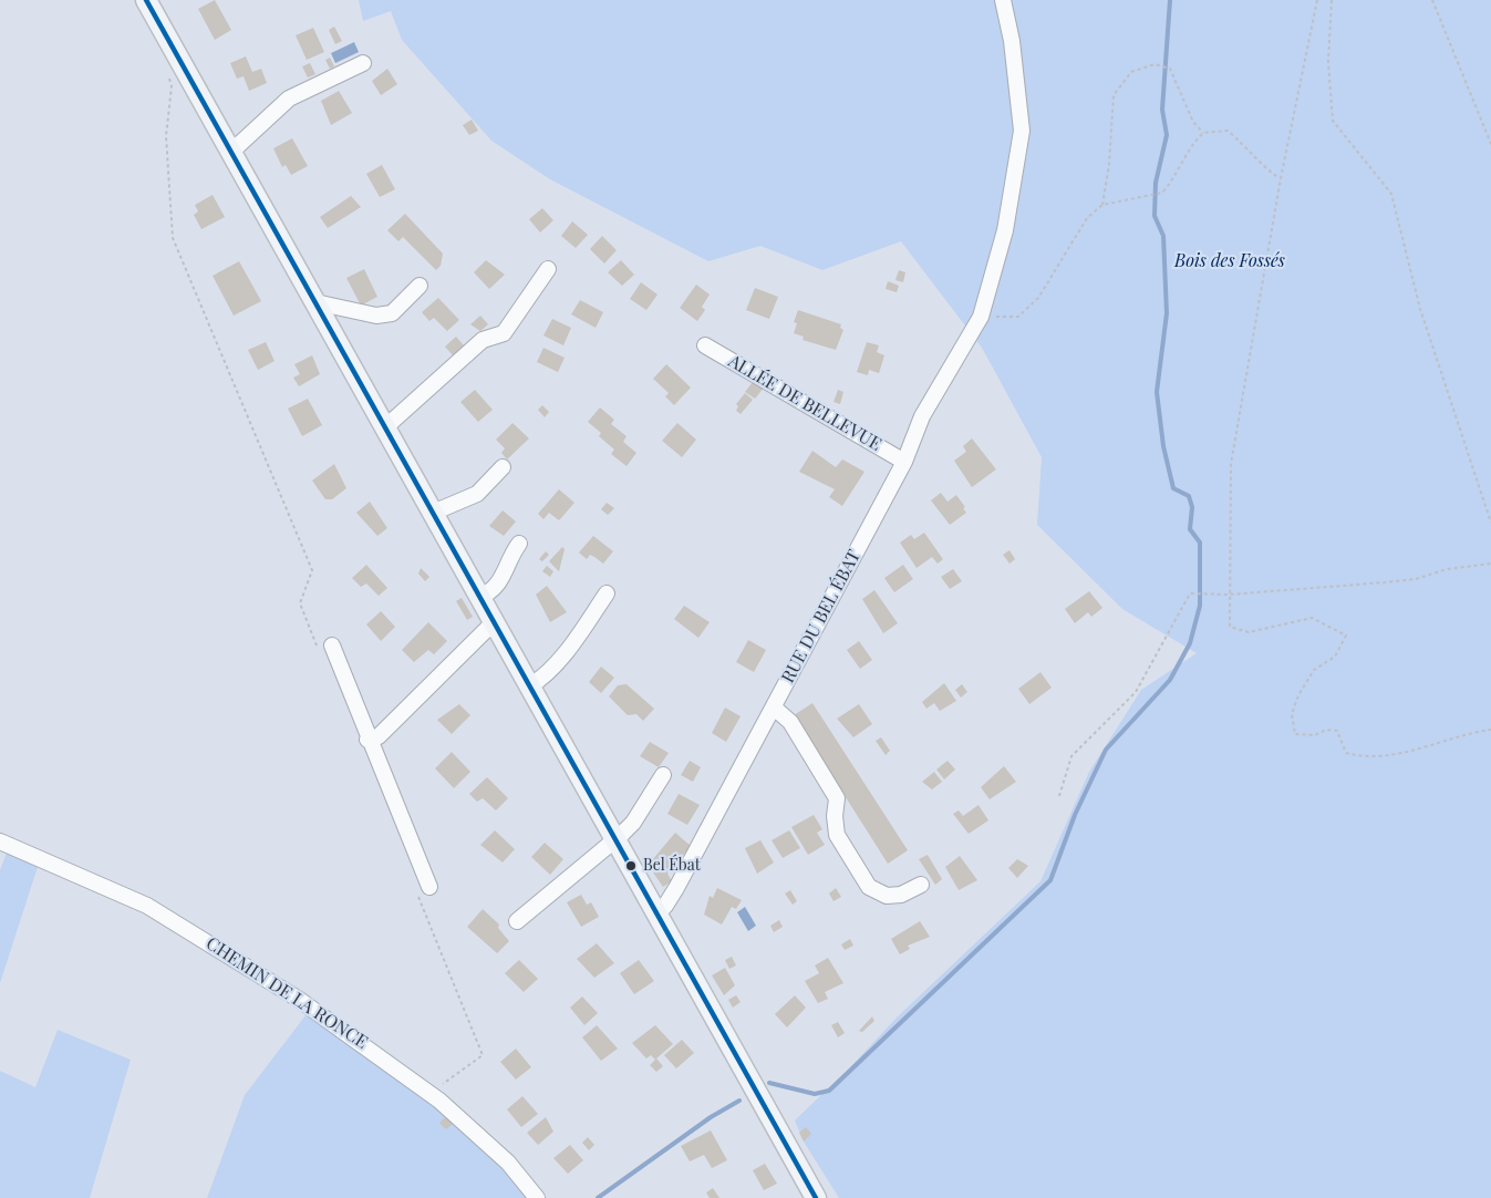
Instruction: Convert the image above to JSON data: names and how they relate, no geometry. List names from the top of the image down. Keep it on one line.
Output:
{"streets":{"street":["ALLÉE DE BELLEVUE","RUE DU BEL ÉBAT","CHEMIN DE LA RONCE"]},"crossings":[["ALLÉE DE BELLEVUE","RUE DU BEL ÉBAT"]],"parks":["Bois des Fossés"],"places":["Bel Ébat"]}
